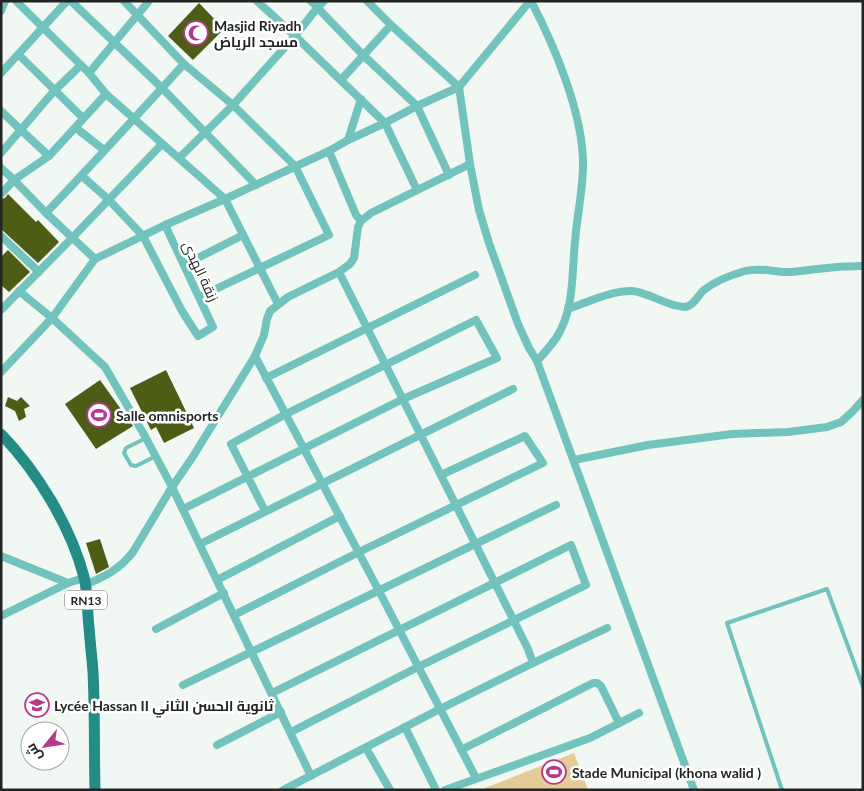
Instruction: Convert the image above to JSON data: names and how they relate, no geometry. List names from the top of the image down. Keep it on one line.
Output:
{"streets":{"main road":["RN13"],"street":["زنقة الهدى"]},"places":{"mosque":["Masjid Riyadh مسجد الرياض"],"sports":["Salle omnisports","Stade Municipal (khona walid )"],"school or university":["Lycée Hassan II ثانوية الحسن الثاني"]},"north":"bottom left"}
